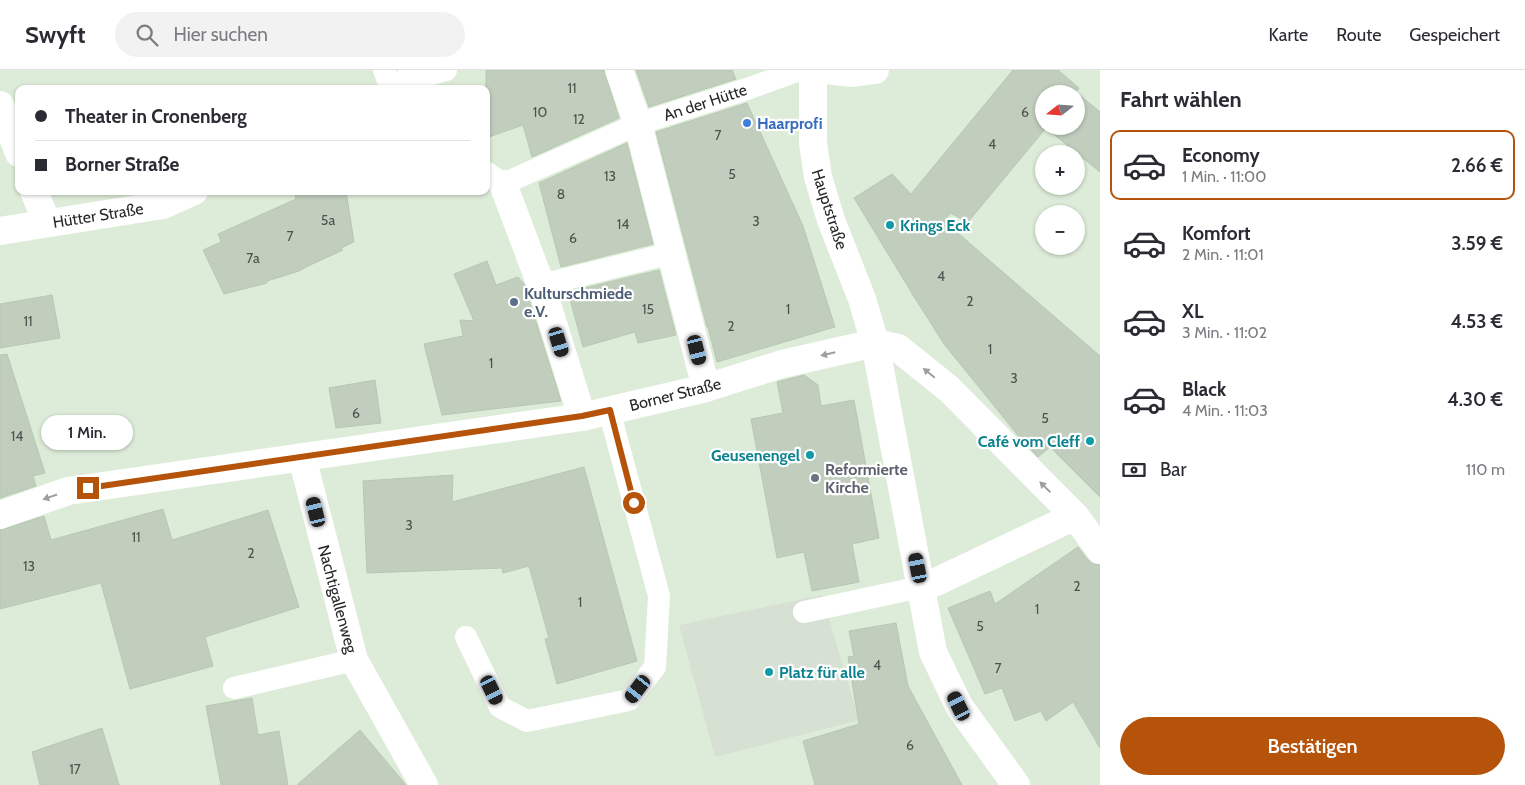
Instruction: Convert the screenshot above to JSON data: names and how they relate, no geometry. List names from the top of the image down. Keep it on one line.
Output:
{"streets":{"street":["An der Hütte","Hauptstraße","Hütter Straße","Borner Straße","Nachtigallenweg"]},"crossings":[["An der Hütte","Borner Straße"],["Hauptstraße","Borner Straße"],["Borner Straße","Nachtigallenweg"]],"one_way":["Borner Straße"],"places":["Haarprofi","Krings Eck","Kulturschmiede e.V.","Café vom Cleff","Geusenengel","Reformierte Kirche","Platz für alle"],"house_numbers":["11","10","6","12","7","4","5","13","8","5a","3","14","7","6","7a","4","2","15","1","11","2","1","1","3","6","5","14","3","11","2","13","2","1","1","5","4","7","6","17"],"north":"left","page":{"header":"Swyft","search":"Hier suchen","nav":["Karte","Route","Gespeichert"],"heading":"Fahrt wählen","map_buttons":["+","−"],"banner":["Theater in Cronenberg","Borner Straße"],"list":[{"name":"Economy","note":"1 Min. · 11:00","value":"2.66 €"},{"name":"Komfort","note":"2 Min. · 11:01","value":"3.59 €"},{"name":"XL","note":"3 Min. · 11:02","value":"4.53 €"},{"name":"Black","note":"4 Min. · 11:03","value":"4.30 €"}],"bubble":"1 Min.","pay":["Bar","110 m"],"buttons":"Bestätigen"}}
